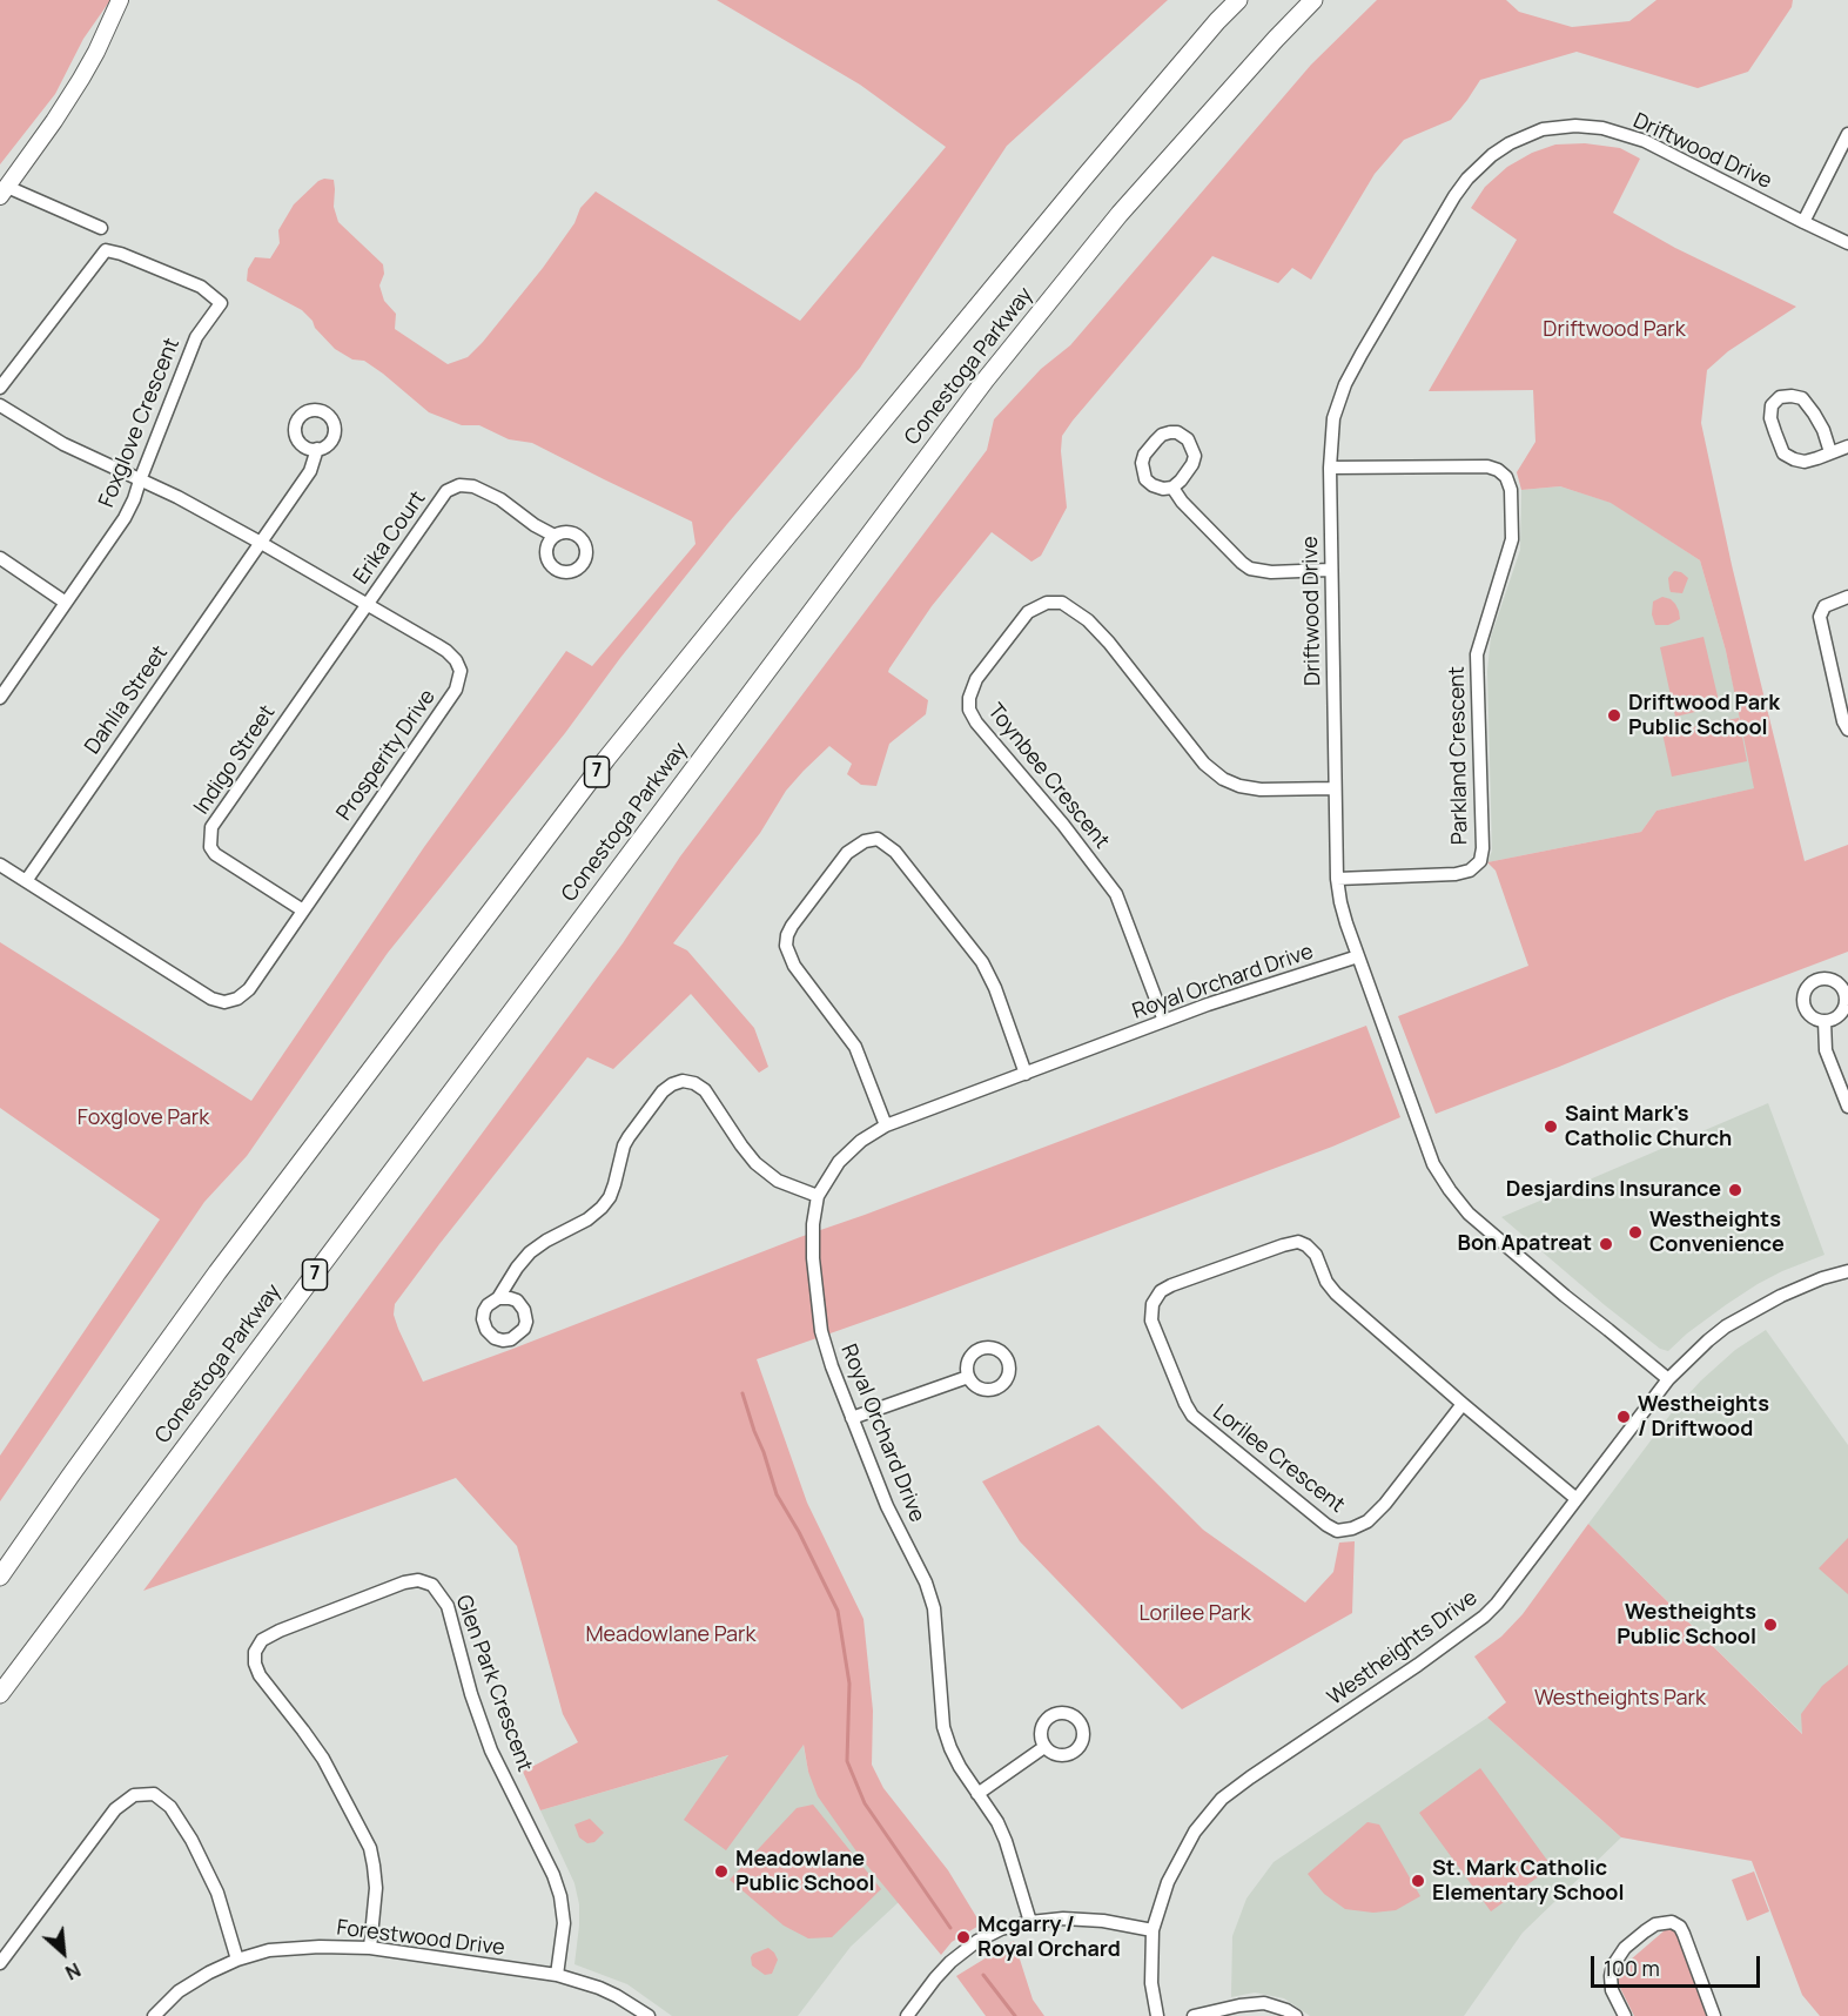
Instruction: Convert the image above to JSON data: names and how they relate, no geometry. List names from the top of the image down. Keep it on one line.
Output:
{"streets":{"highway":["Conestoga Parkway","7"],"street":["Driftwood Drive","Foxglove Crescent","Erika Court","Dahlia Street","Prosperity Drive","Parkland Crescent","Indigo Street","Toynbee Crescent","Royal Orchard Drive","Lorilee Crescent","Westheights Drive","Glen Park Crescent","Forestwood Drive"]},"crossings":[["Driftwood Drive","Parkland Crescent"],["Driftwood Drive","Toynbee Crescent"],["Driftwood Drive","Royal Orchard Drive"],["Driftwood Drive","Westheights Drive"],["Foxglove Crescent","Prosperity Drive"],["Erika Court","Prosperity Drive"],["Erika Court","Indigo Street"],["Dahlia Street","Prosperity Drive"],["Prosperity Drive","Indigo Street"],["Toynbee Crescent","Royal Orchard Drive"],["Lorilee Crescent","Westheights Drive"],["Glen Park Crescent","Forestwood Drive"]],"parks":["Driftwood Park","Foxglove Park","Lorilee Park","Meadowlane Park","Westheights Park"],"places":["Driftwood Park Public School","Saint Mark's Catholic Church","Desjardins Insurance","Westheights Convenience","Bon Apatreat","Westheights / Driftwood","Westheights Public School","Meadowlane Public School","St. Mark Catholic Elementary School","Mcgarry / Royal Orchard"],"scale_bar":"100 m","north":"bottom right"}
